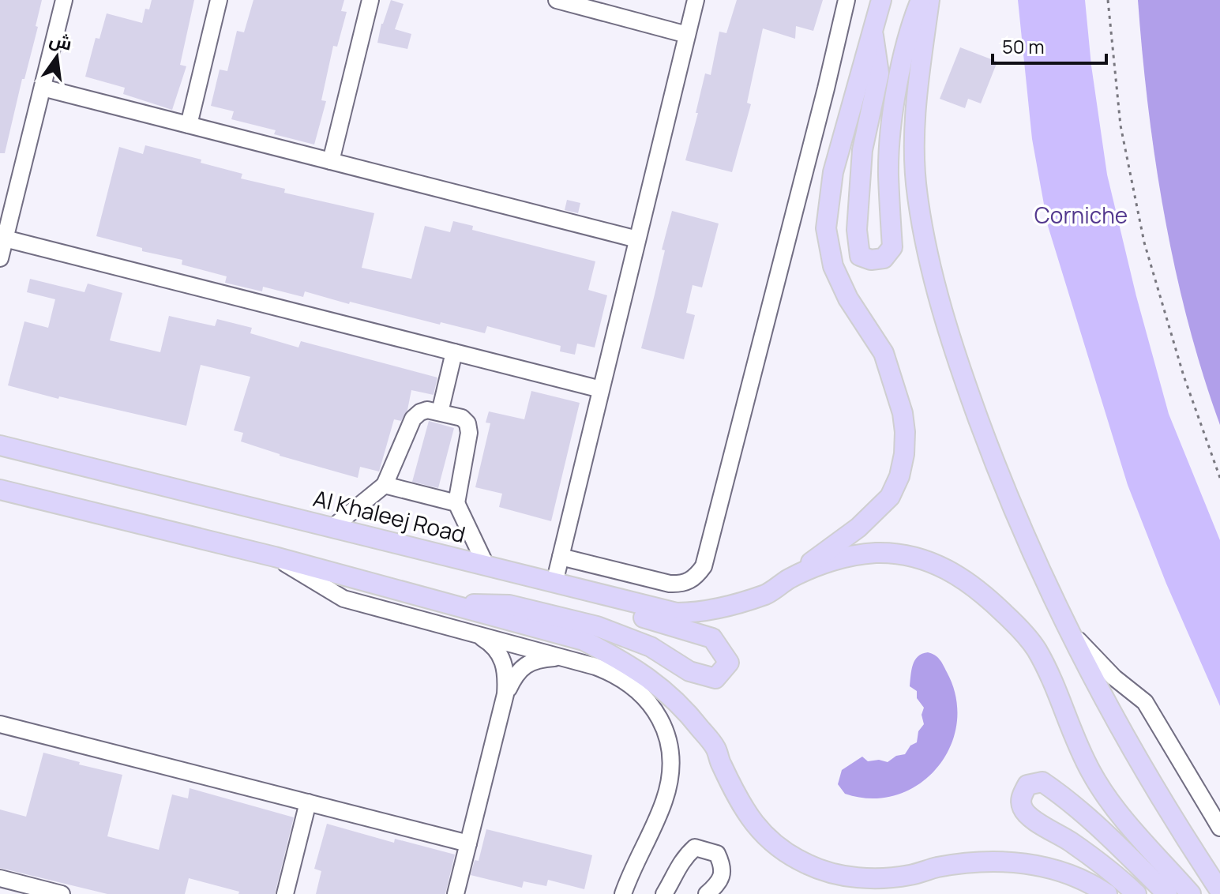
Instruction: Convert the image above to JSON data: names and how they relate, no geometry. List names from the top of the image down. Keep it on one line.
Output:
{"streets":{"main road":["Al Khaleej Road"]},"parks":["Corniche"],"scale_bar":"50 m","north":"top"}
